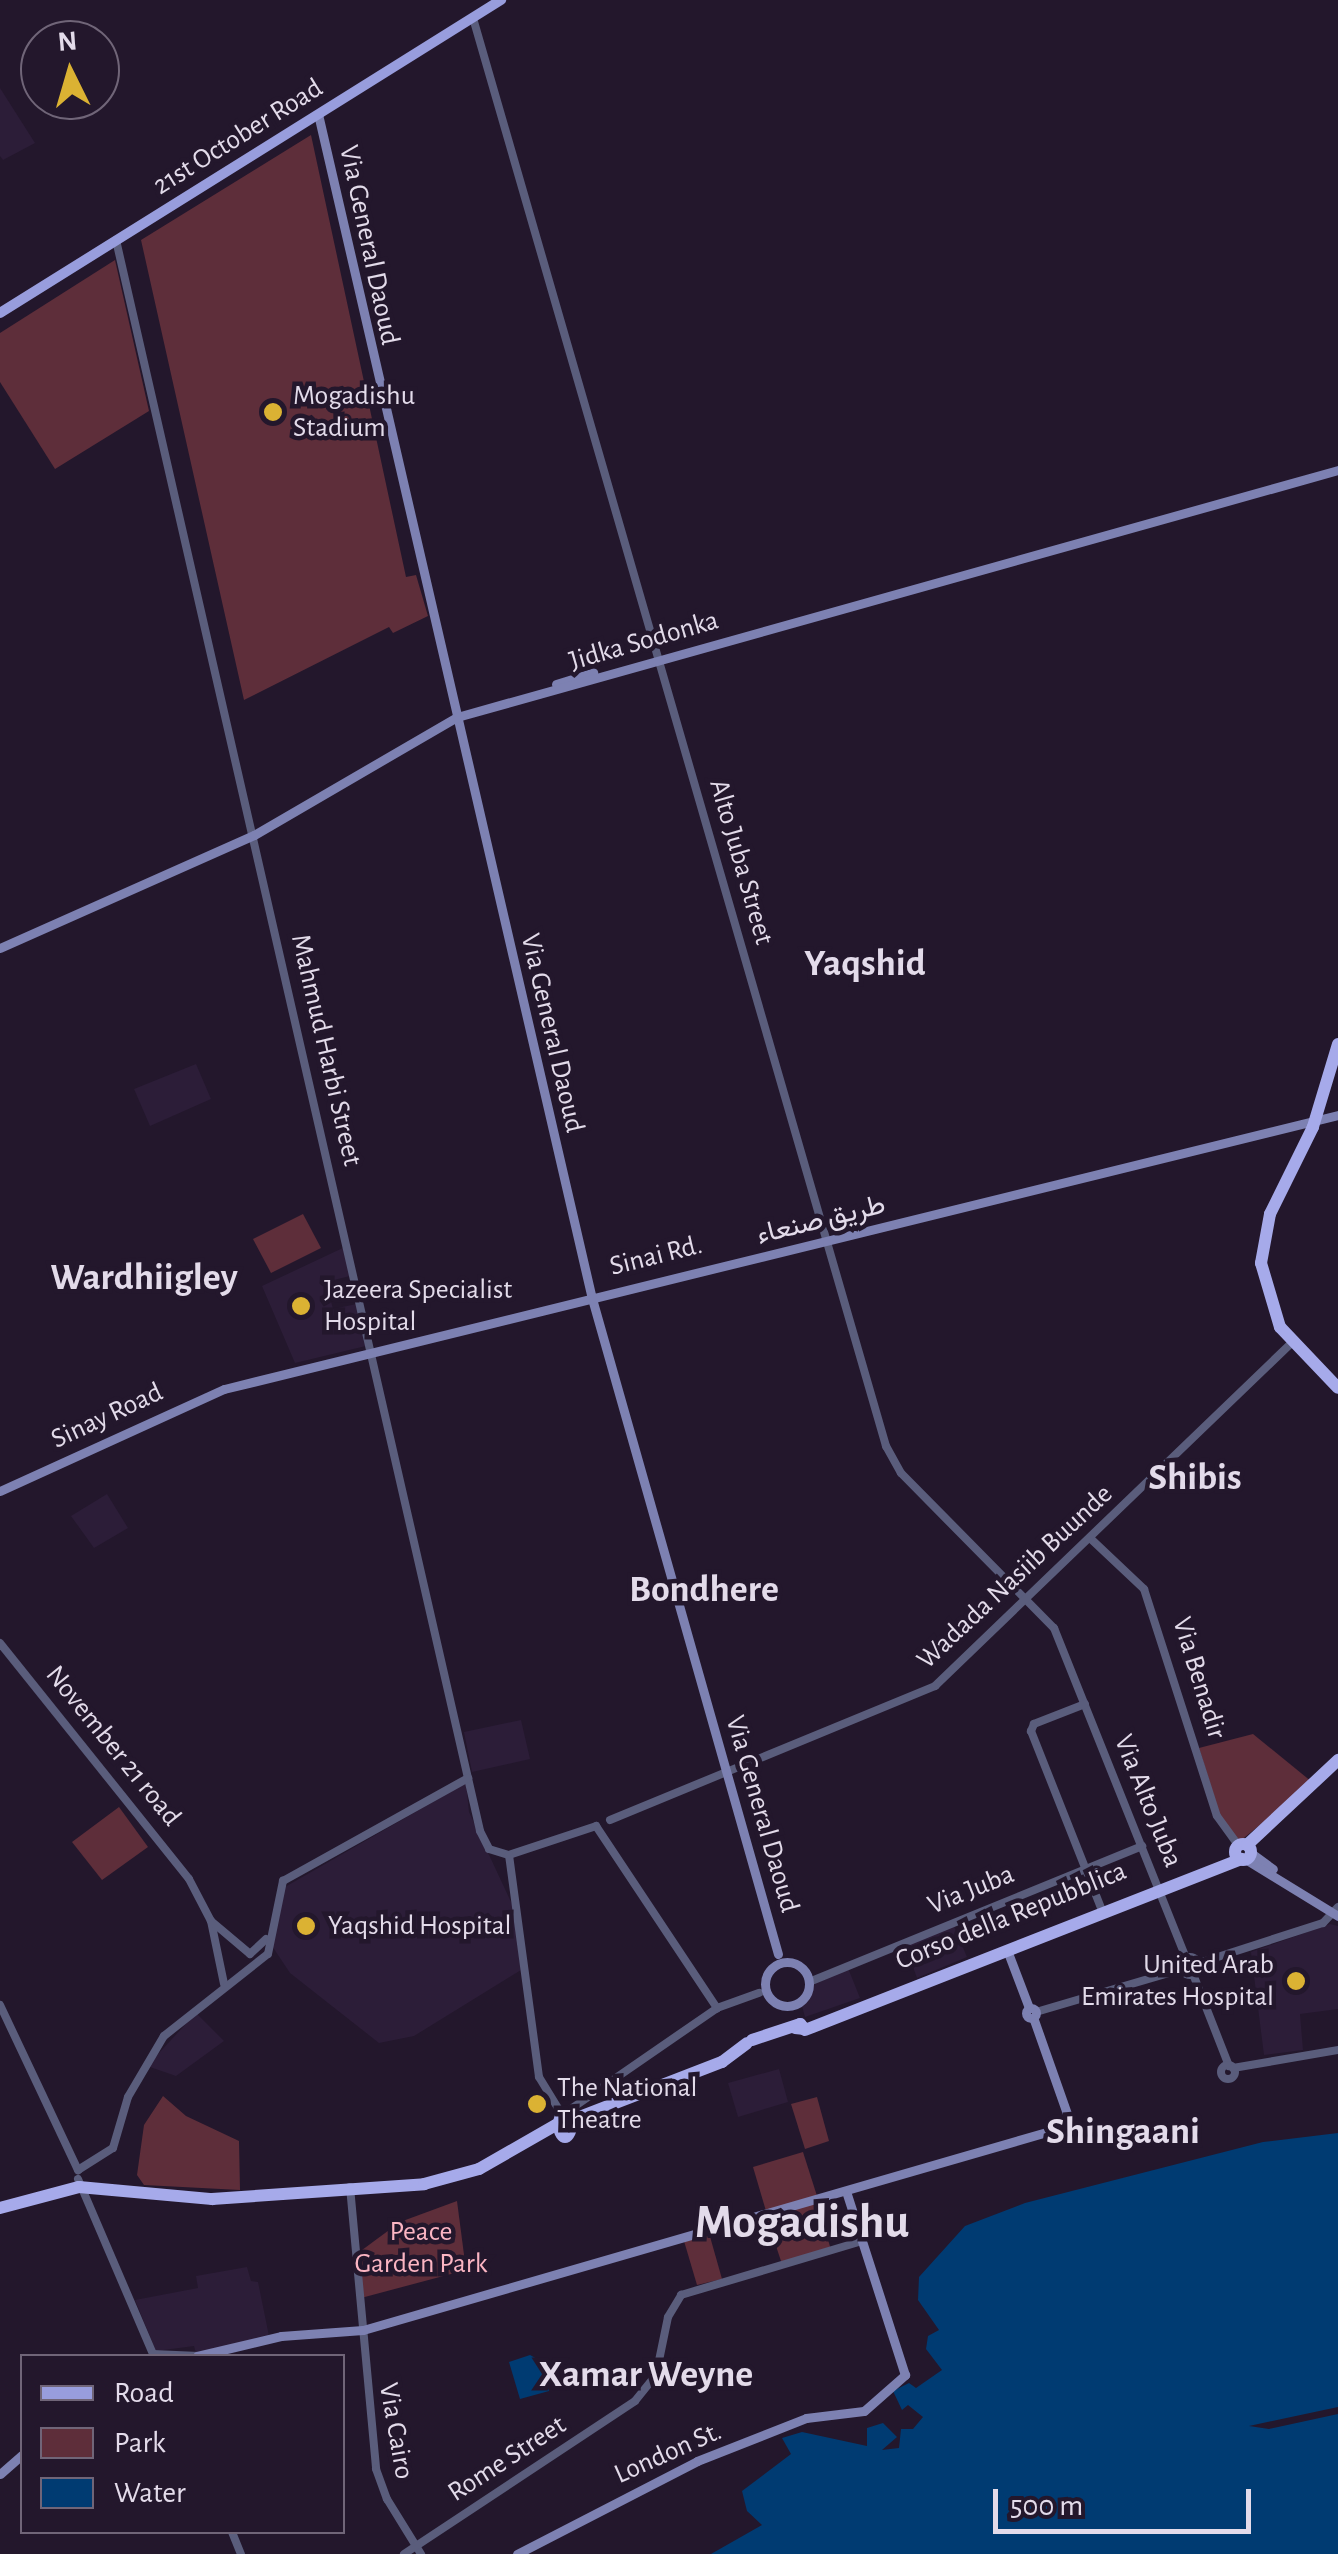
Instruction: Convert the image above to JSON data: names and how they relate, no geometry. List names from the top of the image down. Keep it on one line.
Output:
{"streets":{"main road":["21st October Road","Via General Daoud","Jidka Sodonka","طريق صنعاء","Sinay Road","London St."],"street":["Alto Juba Street","Mahmud Harbi Street","Wadada Nasiib Buunde","Via Benadir","November 21 road","Via Alto Juba","Via Juba","Via Cairo","Rome Street"]},"crossings":[["21st October Road","Via General Daoud"],["21st October Road","Alto Juba Street"],["21st October Road","Mahmud Harbi Street"],["Via General Daoud","Jidka Sodonka"],["Via General Daoud","طريق صنعاء"],["Via General Daoud","Wadada Nasiib Buunde"],["Jidka Sodonka","Alto Juba Street"],["Jidka Sodonka","Mahmud Harbi Street"],["Alto Juba Street","طريق صنعاء"],["Alto Juba Street","Wadada Nasiib Buunde"],["Alto Juba Street","Via Alto Juba"],["Mahmud Harbi Street","طريق صنعاء"],["طريق صنعاء","Sinay Road"],["Wadada Nasiib Buunde","Via Benadir"],["Via Alto Juba","Via Juba"],["Via Cairo","Rome Street"],["London St.","Rome Street"]],"districts":["Yaqshid","Wardhiigley","Shibis","Bondhere","Shingaani","Mogadishu","Xamar Weyne"],"parks":["Peace Garden Park"],"places":["Mogadishu Stadium","Jazeera Specialist Hospital","Yaqshid Hospital","United Arab Emirates Hospital","The National Theatre"],"legend":["Road","Park","Water"],"scale_bar":"500 m","north":"top"}
